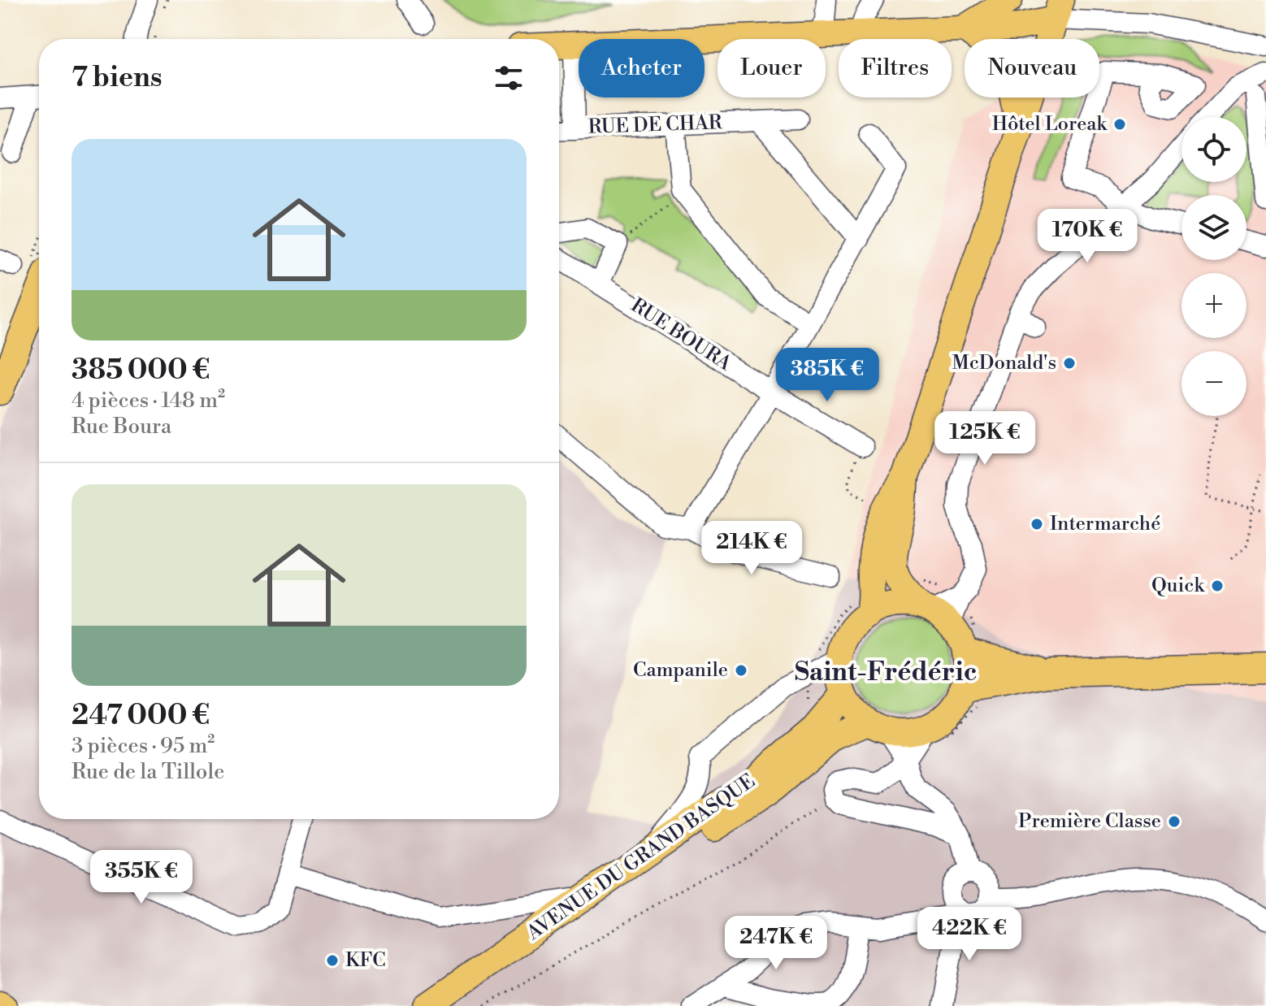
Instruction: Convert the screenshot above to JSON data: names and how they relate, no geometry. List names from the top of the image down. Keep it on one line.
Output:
{"streets":{"main road":["AVENUE DU GRAND BASQUE"],"street":["RUE DE CHAR","RUE BOURA"]},"districts":["Saint-Frédéric"],"places":["Hôtel Loreak","McDonald's","Intermarché","Quick","Campanile","Première Classe","KFC"],"page":{"chip":["Acheter","Louer","Filtres","Nouveau"],"heading":"7 biens","map_buttons":["+","−"],"list":[{"name":"385 000 €","note":"4 pièces · 148 m² · Rue Boura"},{"name":"247 000 €","note":"3 pièces · 95 m² · Rue de la Tillole"}],"price":["170K €","385K €","125K €","214K €","355K €","422K €","247K €"]}}
